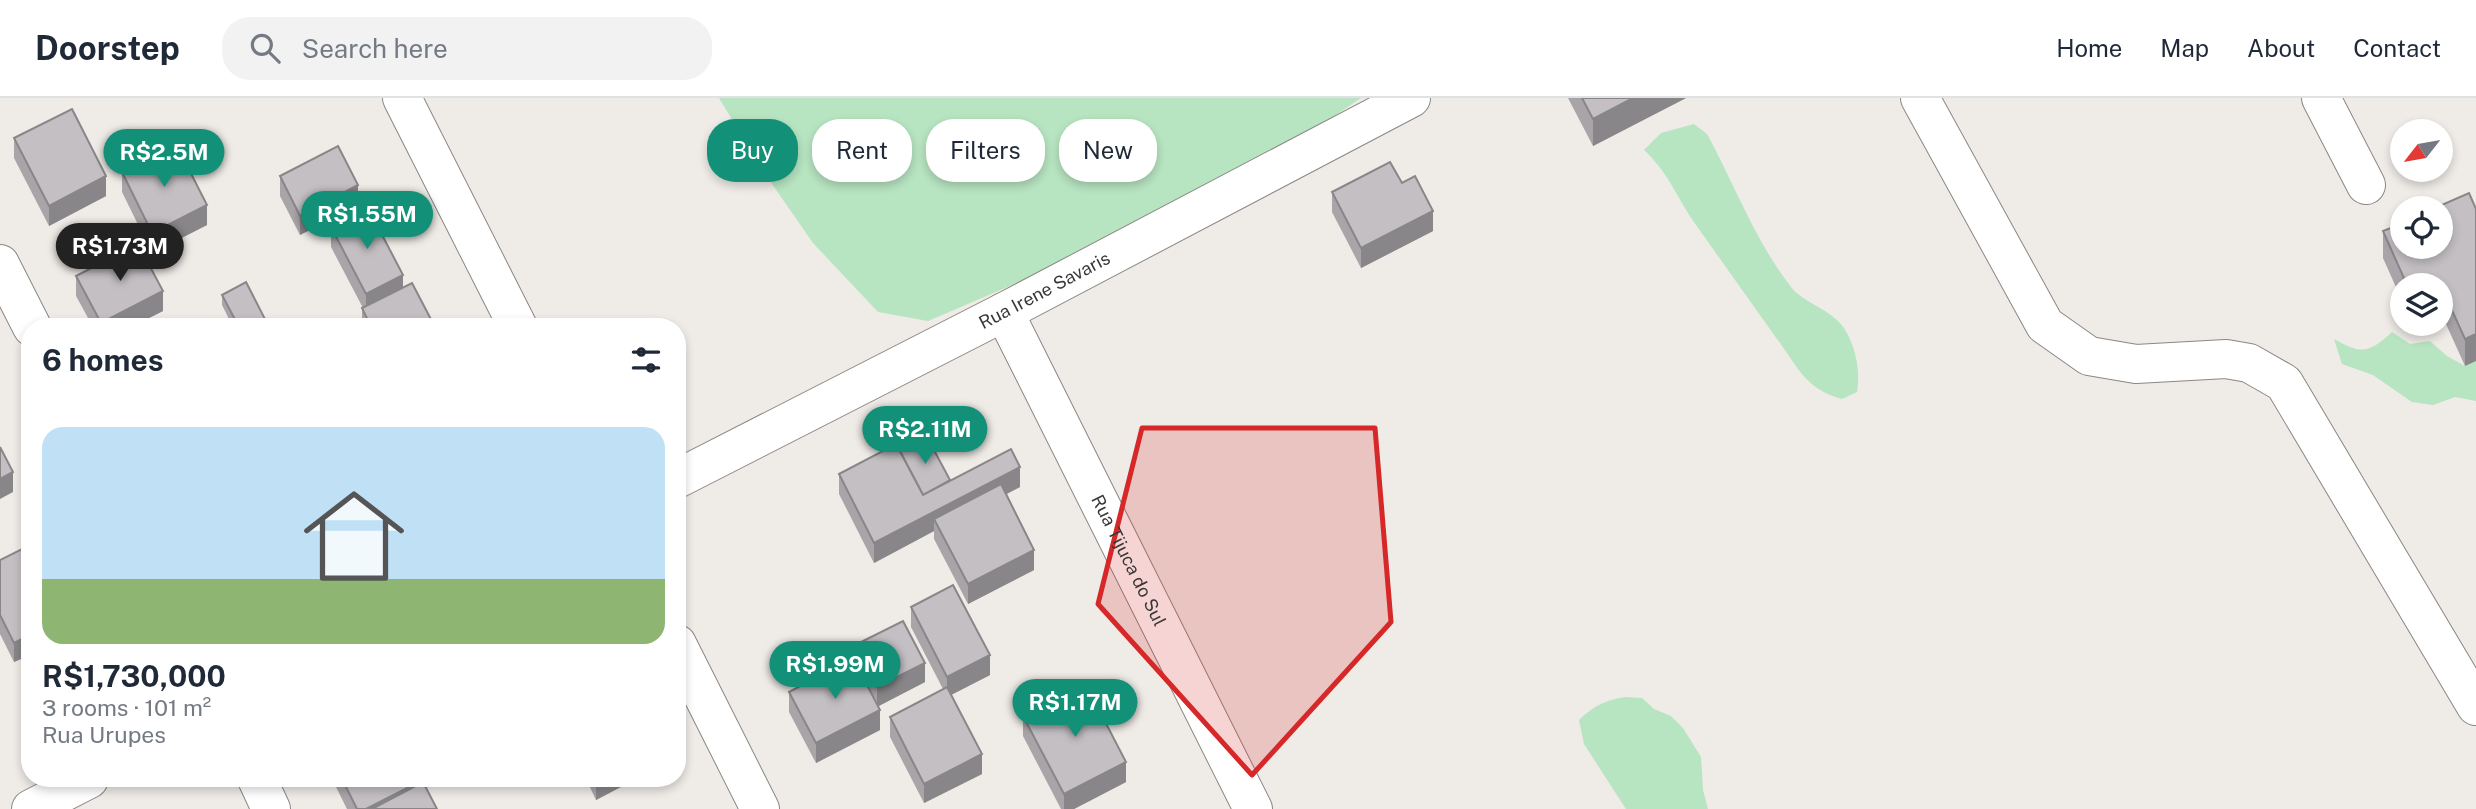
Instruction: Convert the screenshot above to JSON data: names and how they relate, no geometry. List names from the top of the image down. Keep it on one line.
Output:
{"streets":{"street":["Rua Irene Savaris","Rua Tijuca do Sul"]},"crossings":[["Rua Irene Savaris","Rua Tijuca do Sul"]],"north":"bottom left","page":{"header":"Doorstep","search":"Search here","nav":["Home","Map","About","Contact"],"chip":["Buy","Rent","Filters","New"],"price":["R$2.5M","R$1.55M","R$1.73M","R$2.11M","R$1.99M","R$1.17M"],"heading":"6 homes","list":[{"name":"R$1,730,000","note":"3 rooms · 101 m² · Rua Urupes"}]}}
